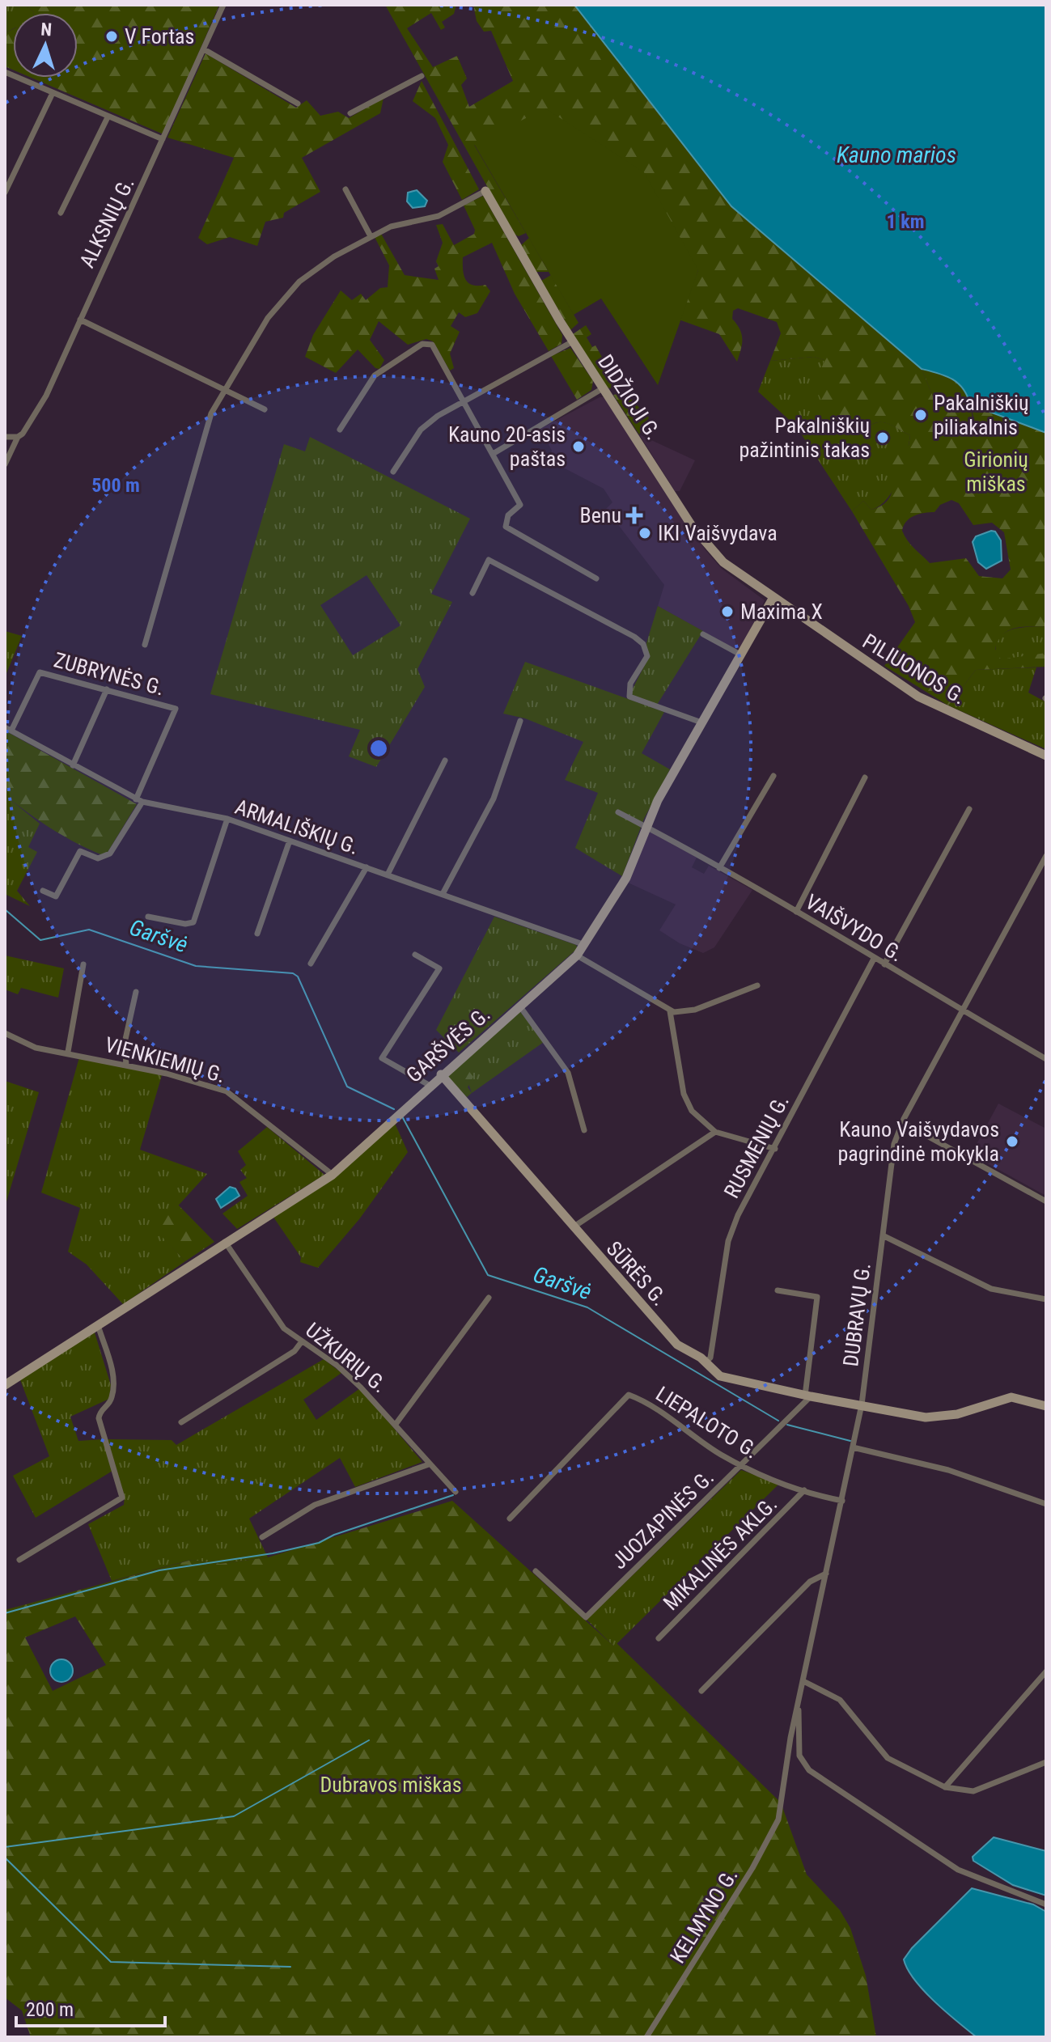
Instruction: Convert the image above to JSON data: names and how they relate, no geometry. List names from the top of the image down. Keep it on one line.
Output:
{"streets":{"main road":["DIDŽIOJI G.","PILIUONOS G.","GARŠVĖS G.","SŪRĖS G."],"street":["ALKSNIŲ G.","ZUBRYNĖS G.","ARMALIŠKIŲ G.","VAIŠVYDO G.","VIENKIEMIŲ G.","RUSMENIŲ G.","DUBRAVŲ G.","UŽKURIŲ G.","LIEPALOTO G.","JUOZAPINĖS G.","MIKALINĖS AKLG.","KELMYNO G."]},"crossings":[["DIDŽIOJI G.","PILIUONOS G."],["DIDŽIOJI G.","GARŠVĖS G."],["PILIUONOS G.","GARŠVĖS G."],["ZUBRYNĖS G.","ARMALIŠKIŲ G."],["ARMALIŠKIŲ G.","GARŠVĖS G."],["VAIŠVYDO G.","GARŠVĖS G."],["VAIŠVYDO G.","RUSMENIŲ G."],["VAIŠVYDO G.","DUBRAVŲ G."],["GARŠVĖS G.","VIENKIEMIŲ G."],["GARŠVĖS G.","SŪRĖS G."],["GARŠVĖS G.","UŽKURIŲ G."],["RUSMENIŲ G.","SŪRĖS G."],["SŪRĖS G.","DUBRAVŲ G."],["SŪRĖS G.","JUOZAPINĖS G."],["DUBRAVŲ G.","LIEPALOTO G."],["DUBRAVŲ G.","KELMYNO G."],["LIEPALOTO G.","JUOZAPINĖS G."],["LIEPALOTO G.","MIKALINĖS AKLG."]],"water":["Kauno marios","Garšvė"],"parks":["Girionių miškas","Dubravos miškas"],"places":{"other":["V Fortas","Pakalniškių piliakalnis","Pakalniškių pažintinis takas","Kauno 20-asis paštas","IKI Vaišvydava","Maxima X","Kauno Vaišvydavos pagrindinė mokykla"],"health":["Benu"]},"scale_bar":"200 m","north":"top","rings":["1 km","500 m"]}
